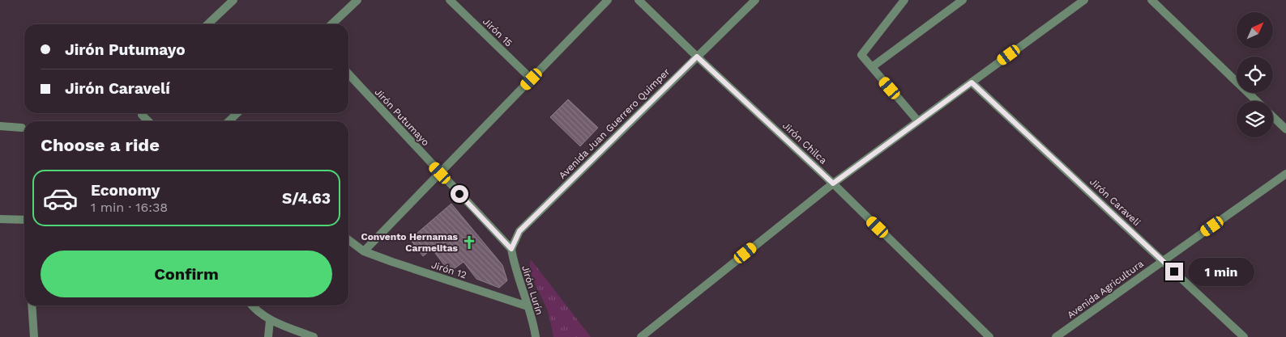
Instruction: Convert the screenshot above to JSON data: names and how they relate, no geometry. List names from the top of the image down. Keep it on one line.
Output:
{"streets":{"street":["Jirón 15","Jirón Putumayo","Avenida Juan Guerrero Quimper","Jirón Chilca","Jirón Caravelí","Jirón 12","Avenida Agricultura","Jirón Lurín"]},"crossings":[["Jirón Putumayo","Avenida Juan Guerrero Quimper"],["Jirón Putumayo","Jirón Lurín"],["Avenida Juan Guerrero Quimper","Jirón Chilca"],["Avenida Juan Guerrero Quimper","Jirón Lurín"],["Jirón Caravelí","Avenida Agricultura"],["Jirón 12","Jirón Lurín"]],"places":{"church":["Convento Hernamas Carmelitas"]},"north":"top right","page":{"banner":["Jirón Putumayo","Jirón Caravelí"],"heading":"Choose a ride","list":[{"name":"Economy","note":"1 min · 16:38","value":"S/4.63"}],"buttons":"Confirm","bubble":"1 min"}}
